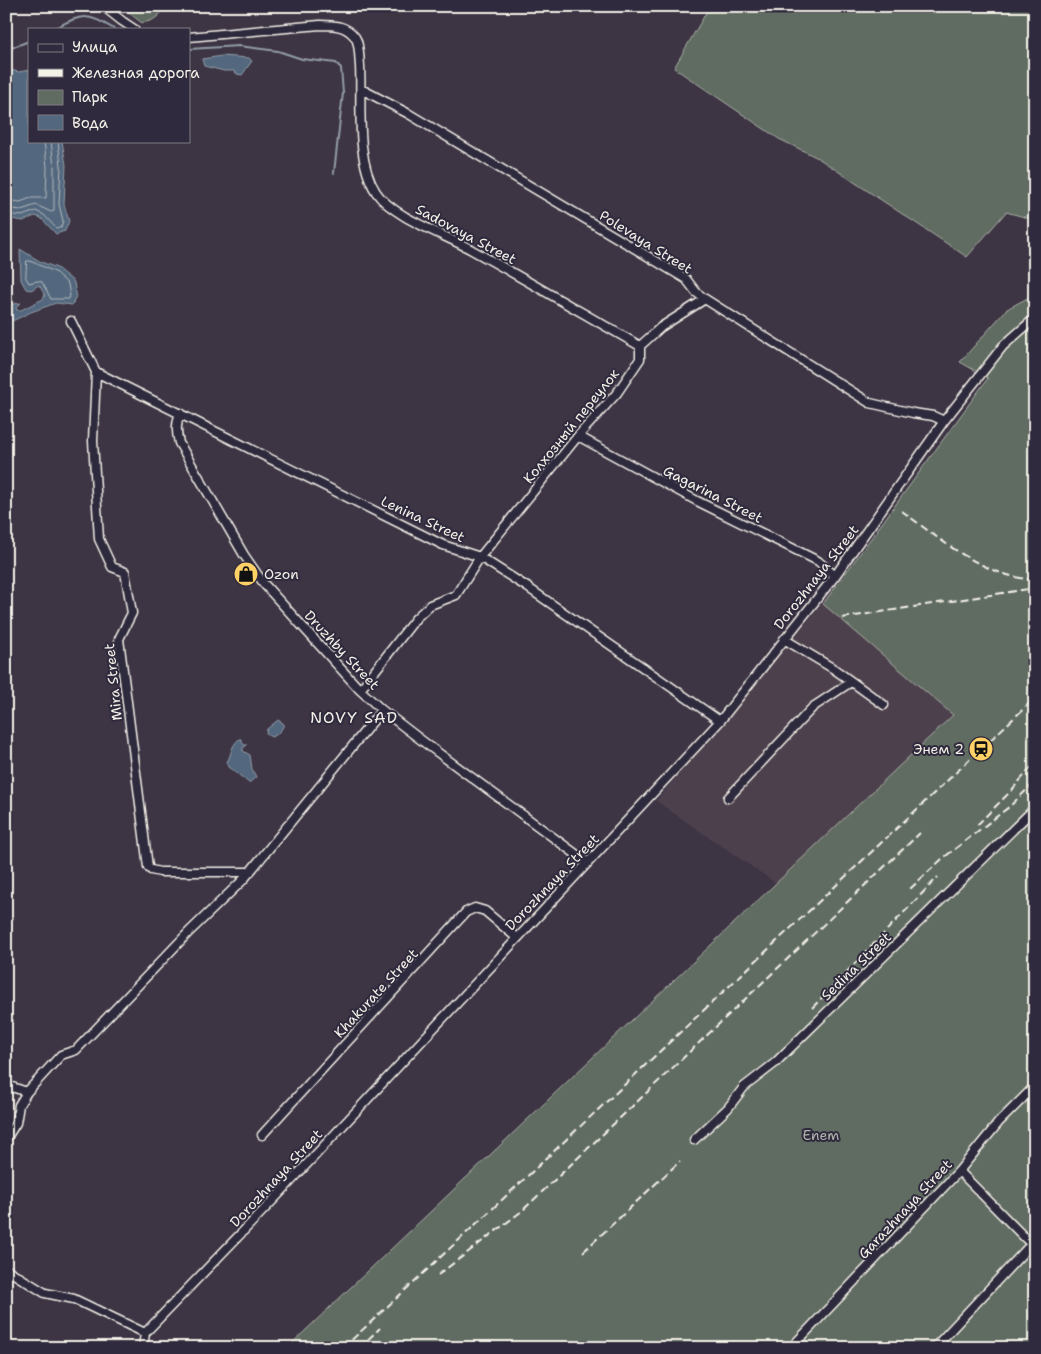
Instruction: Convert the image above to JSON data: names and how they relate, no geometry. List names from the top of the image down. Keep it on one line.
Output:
{"streets":{"street":["Sadovaya Street","Polevaya Street","Колхозный переулок","Gagarina Street","Lenina Street","Dorozhnaya Street","Druzhby Street","Mira Street","Sedina Street","Khakurate Street","Garazhnaya Street"]},"crossings":[["Sadovaya Street","Polevaya Street"],["Sadovaya Street","Колхозный переулок"],["Polevaya Street","Dorozhnaya Street"],["Колхозный переулок","Gagarina Street"],["Колхозный переулок","Lenina Street"],["Gagarina Street","Dorozhnaya Street"],["Lenina Street","Dorozhnaya Street"],["Lenina Street","Druzhby Street"],["Lenina Street","Mira Street"],["Dorozhnaya Street","Druzhby Street"],["Dorozhnaya Street","Khakurate Street"]],"districts":["NOVY SAD"],"parks":["Enem"],"places":{"shop":["Ozon"],"station":["Энем 2"]},"legend":["Улица","Железная дорога","Парк","Вода"]}
